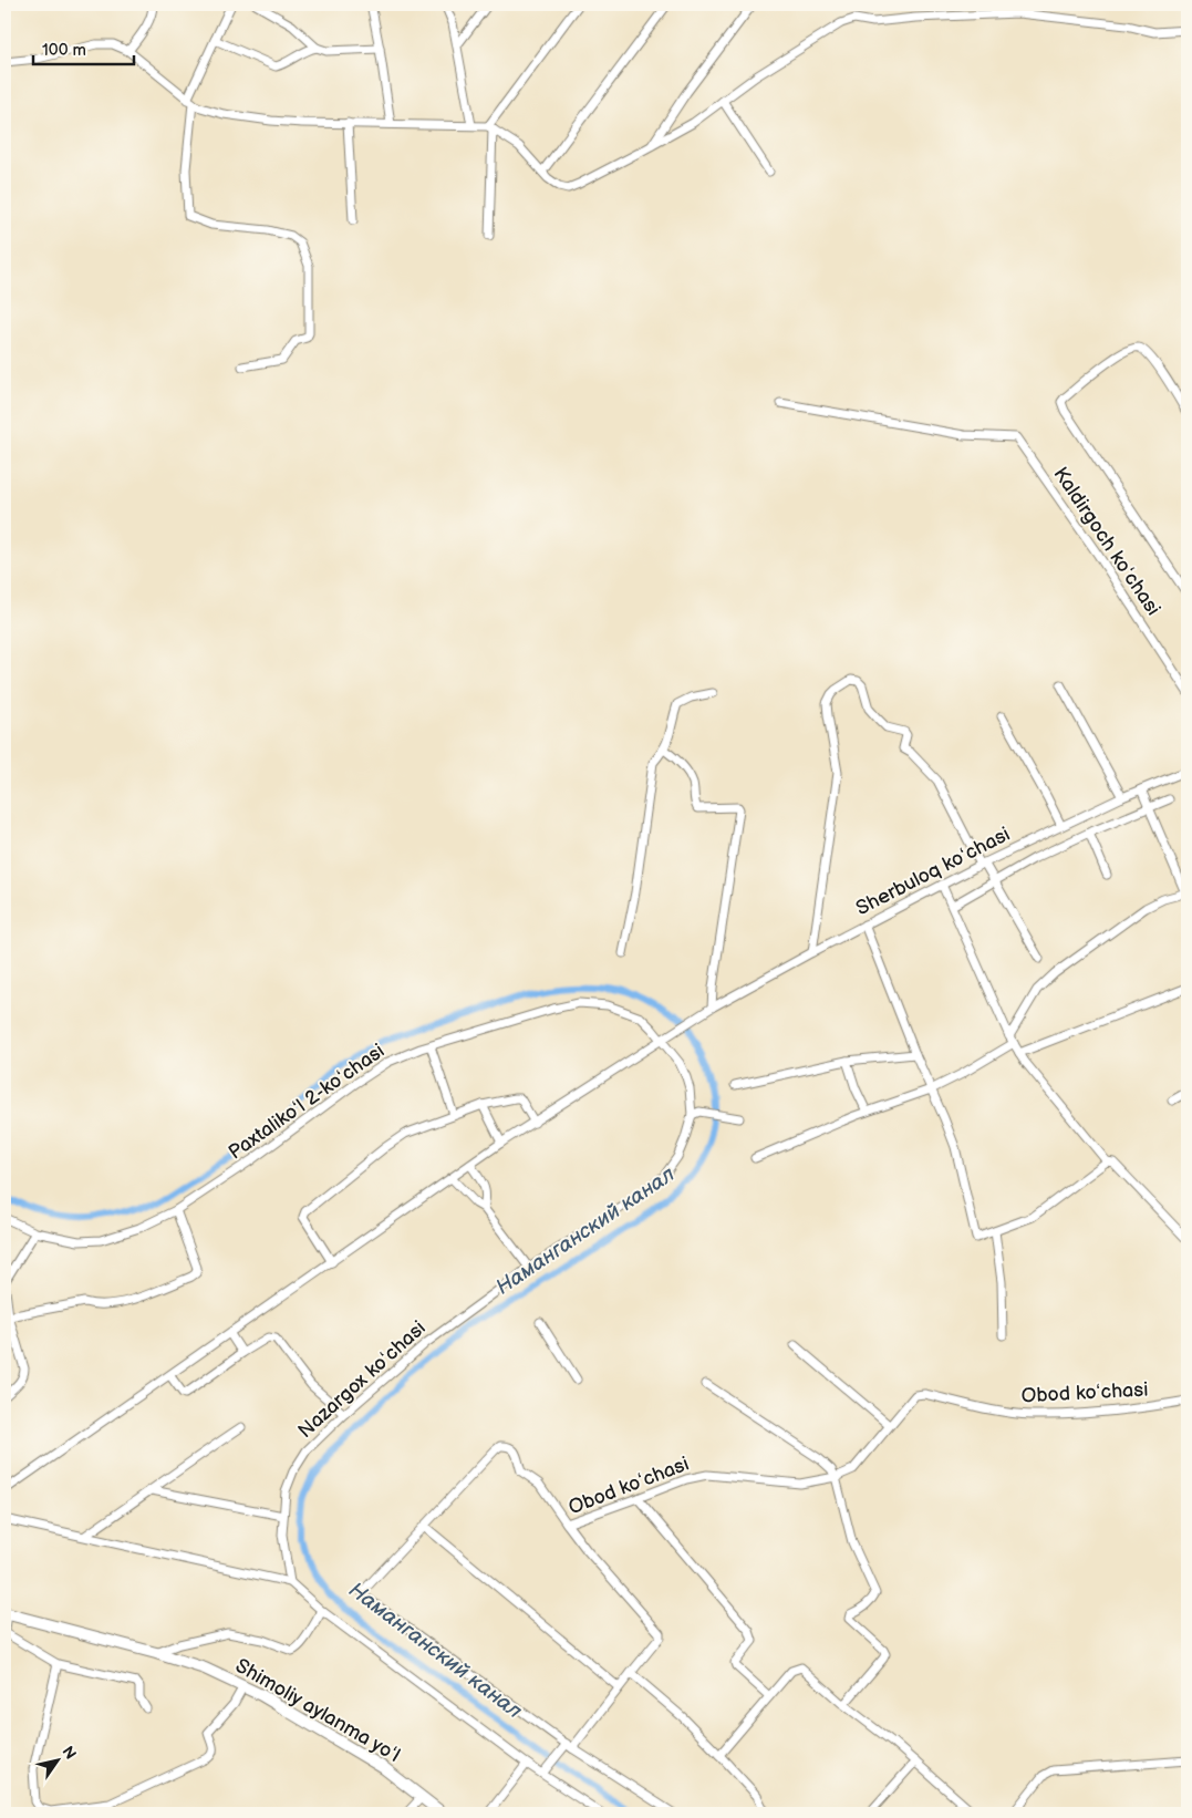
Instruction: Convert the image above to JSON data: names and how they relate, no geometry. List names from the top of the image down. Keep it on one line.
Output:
{"streets":{"main road":["Shimoliy aylanma yoʻl"],"street":["Kaldirgoch koʻchasi","Sherbuloq koʻchasi","Paxtalikoʻl 2-koʻchasi","Nazargox koʻchasi","Obod koʻchasi"]},"crossings":[["Sherbuloq koʻchasi","Paxtalikoʻl 2-koʻchasi"],["Sherbuloq koʻchasi","Nazargox koʻchasi"],["Paxtalikoʻl 2-koʻchasi","Nazargox koʻchasi"]],"water":["Наманганский канал"],"scale_bar":"100 m","north":"top right"}
